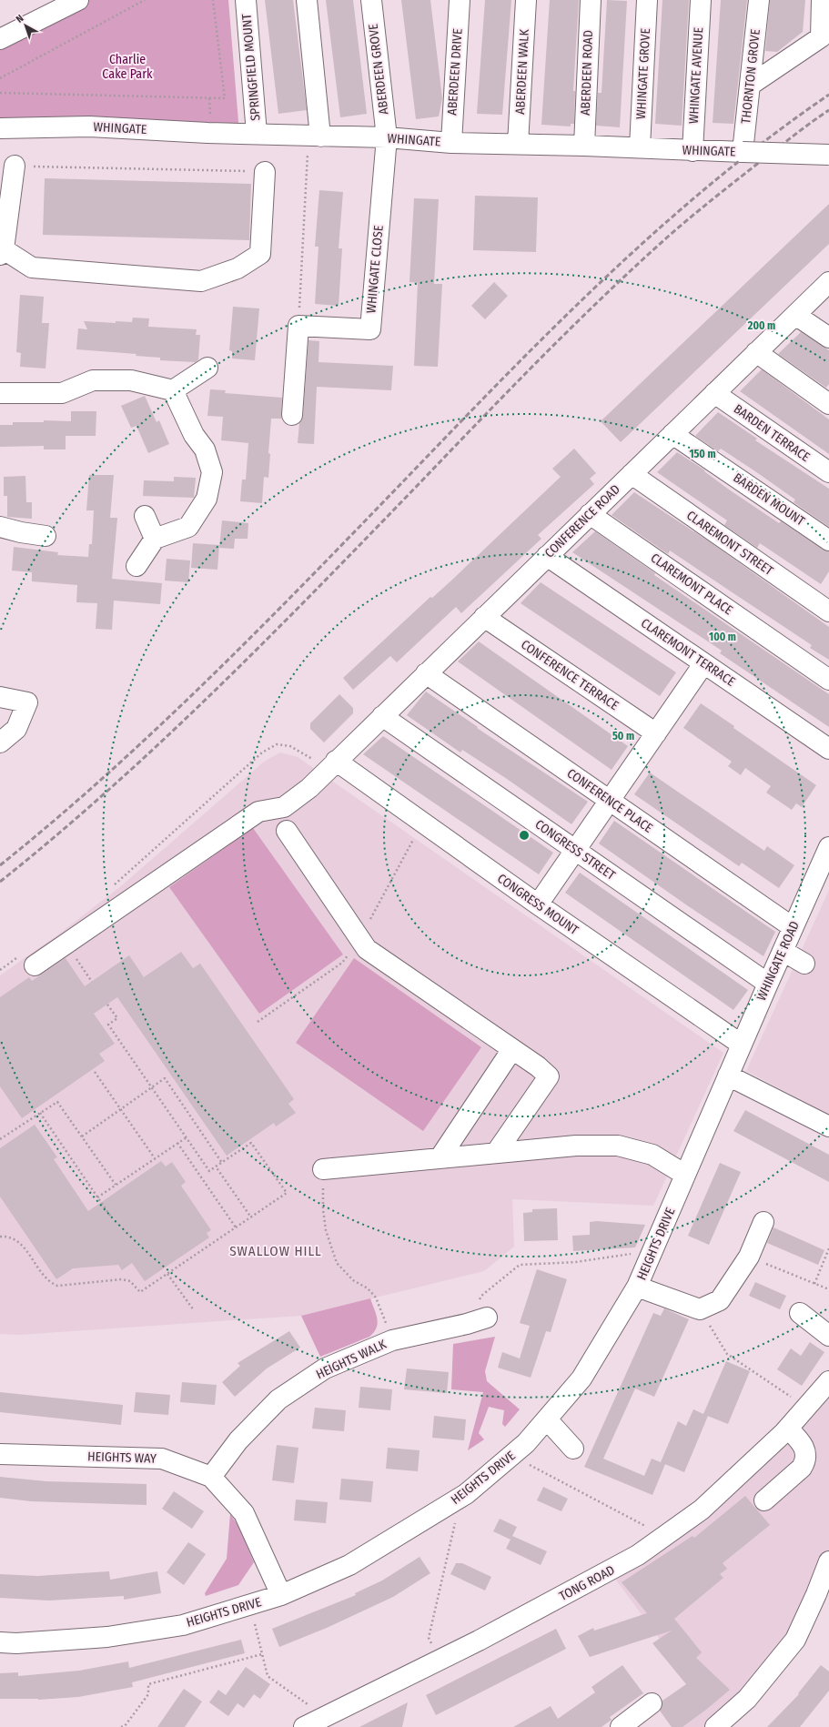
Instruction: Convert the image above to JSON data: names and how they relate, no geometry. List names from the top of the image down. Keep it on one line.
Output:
{"streets":{"street":["SPRINGFIELD MOUNT","ABERDEEN GROVE","ABERDEEN DRIVE","ABERDEEN WALK","ABERDEEN ROAD","WHINGATE GROVE","WHINGATE AVENUE","THORNTON GROVE","WHINGATE","WHINGATE CLOSE","BARDEN TERRACE","BARDEN MOUNT","CONFERENCE ROAD","CLAREMONT STREET","CLAREMONT PLACE","CLAREMONT TERRACE","CONFERENCE TERRACE","CONFERENCE PLACE","CONGRESS STREET","CONGRESS MOUNT","WHINGATE ROAD","HEIGHTS DRIVE","HEIGHTS WALK","HEIGHTS WAY","TONG ROAD"]},"crossings":[["SPRINGFIELD MOUNT","WHINGATE"],["ABERDEEN GROVE","WHINGATE"],["ABERDEEN GROVE","WHINGATE CLOSE"],["ABERDEEN DRIVE","WHINGATE"],["ABERDEEN WALK","WHINGATE"],["ABERDEEN ROAD","WHINGATE"],["WHINGATE GROVE","WHINGATE"],["WHINGATE AVENUE","WHINGATE"],["THORNTON GROVE","WHINGATE"],["WHINGATE","WHINGATE CLOSE"],["BARDEN TERRACE","CONFERENCE ROAD"],["BARDEN MOUNT","CONFERENCE ROAD"],["CONFERENCE ROAD","CLAREMONT STREET"],["CONFERENCE ROAD","CLAREMONT PLACE"],["CONFERENCE ROAD","CLAREMONT TERRACE"],["CONFERENCE ROAD","CONFERENCE TERRACE"],["CONFERENCE ROAD","CONFERENCE PLACE"],["CONFERENCE ROAD","CONGRESS STREET"],["CONFERENCE ROAD","CONGRESS MOUNT"],["CONFERENCE PLACE","WHINGATE ROAD"],["CONGRESS STREET","WHINGATE ROAD"],["CONGRESS MOUNT","WHINGATE ROAD"],["WHINGATE ROAD","HEIGHTS DRIVE"],["HEIGHTS DRIVE","HEIGHTS WAY"],["HEIGHTS WALK","HEIGHTS WAY"]],"districts":["SWALLOW HILL"],"parks":["Charlie Cake Park"],"north":"top left","rings":["200 m","150 m","100 m","50 m"]}
